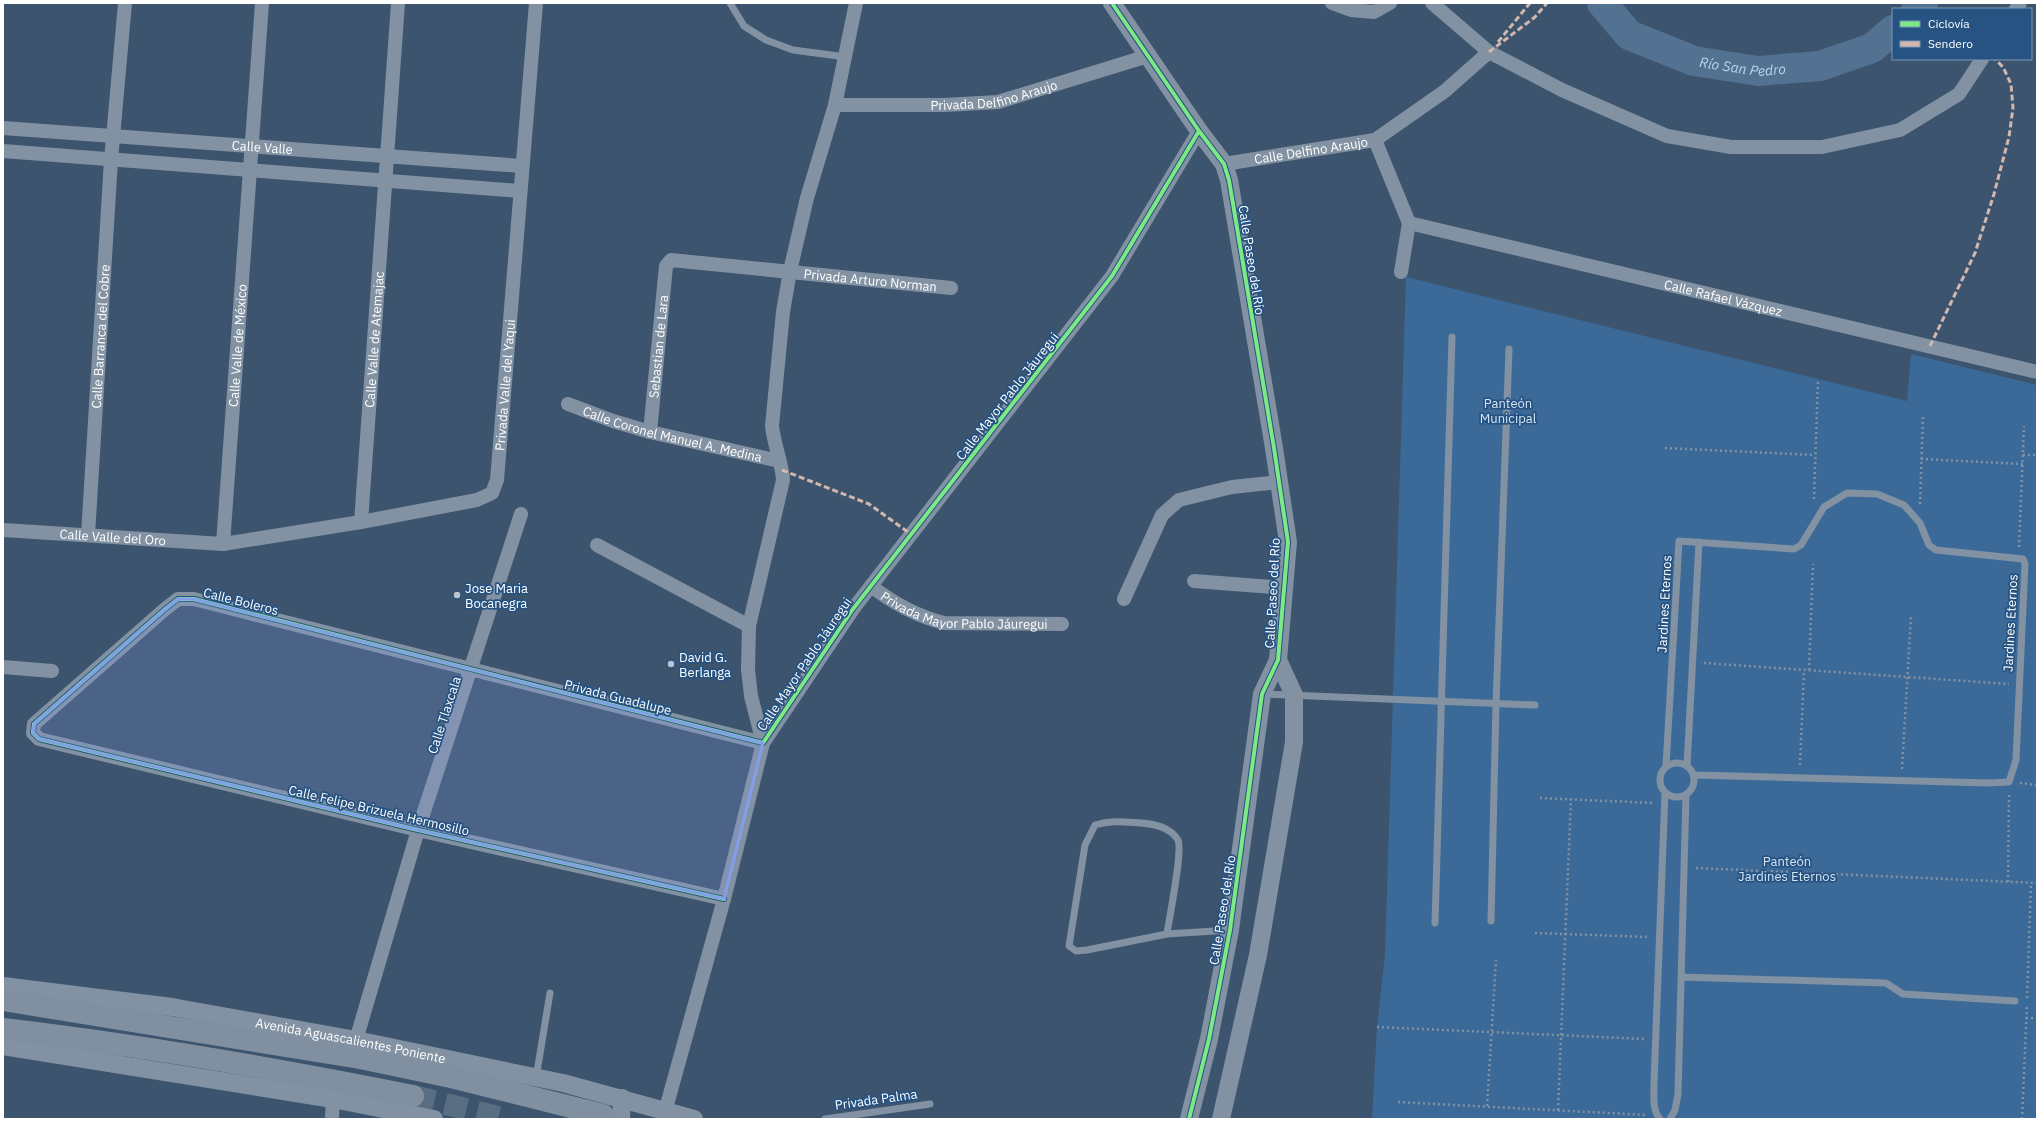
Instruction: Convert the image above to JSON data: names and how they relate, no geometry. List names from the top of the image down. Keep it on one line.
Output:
{"streets":{"main road":["Avenida Aguascalientes Poniente"],"street":["Privada Delfino Araujo","Calle Valle","Calle Delfino Araujo","Calle Paseo del Río","Privada Arturo Norman","Calle Rafael Vázquez","Calle Barranca del Cobre","Calle Valle de Atemajac","Calle Valle de México","Sebastian de Lara","Privada Valle del Yaqui","Calle Mayor Pablo Jáuregui","Calle Coronel Manuel A. Medina","Calle Valle del Oro","Calle Boleros","Privada Mayor Pablo Jáuregui","Privada Guadalupe","Calle Tlaxcala","Calle Felipe Brizuela Hermosillo"],"lane":["Jardines Eternos","Privada Palma"]},"crossings":[["Privada Delfino Araujo","Calle Paseo del Río"],["Calle Valle","Calle Barranca del Cobre"],["Calle Valle","Calle Valle de Atemajac"],["Calle Valle","Calle Valle de México"],["Calle Valle","Privada Valle del Yaqui"],["Calle Delfino Araujo","Calle Paseo del Río"],["Calle Paseo del Río","Calle Mayor Pablo Jáuregui"],["Privada Arturo Norman","Sebastian de Lara"],["Calle Barranca del Cobre","Calle Valle del Oro"],["Calle Valle de Atemajac","Privada Valle del Yaqui"],["Calle Valle de México","Privada Valle del Yaqui"],["Calle Valle de México","Calle Valle del Oro"],["Sebastian de Lara","Calle Coronel Manuel A. Medina"],["Privada Valle del Yaqui","Calle Valle del Oro"],["Calle Mayor Pablo Jáuregui","Privada Mayor Pablo Jáuregui"],["Calle Mayor Pablo Jáuregui","Privada Guadalupe"],["Calle Boleros","Privada Guadalupe"],["Calle Boleros","Calle Tlaxcala"],["Calle Boleros","Calle Felipe Brizuela Hermosillo"],["Privada Guadalupe","Calle Tlaxcala"],["Calle Tlaxcala","Calle Felipe Brizuela Hermosillo"],["Calle Tlaxcala","Avenida Aguascalientes Poniente"]],"water":["Río San Pedro"],"parks":["Panteón Municipal","Panteón Jardines Eternos"],"places":["Jose Maria Bocanegra","David G. Berlanga"],"legend":["Ciclovía","Sendero"]}
